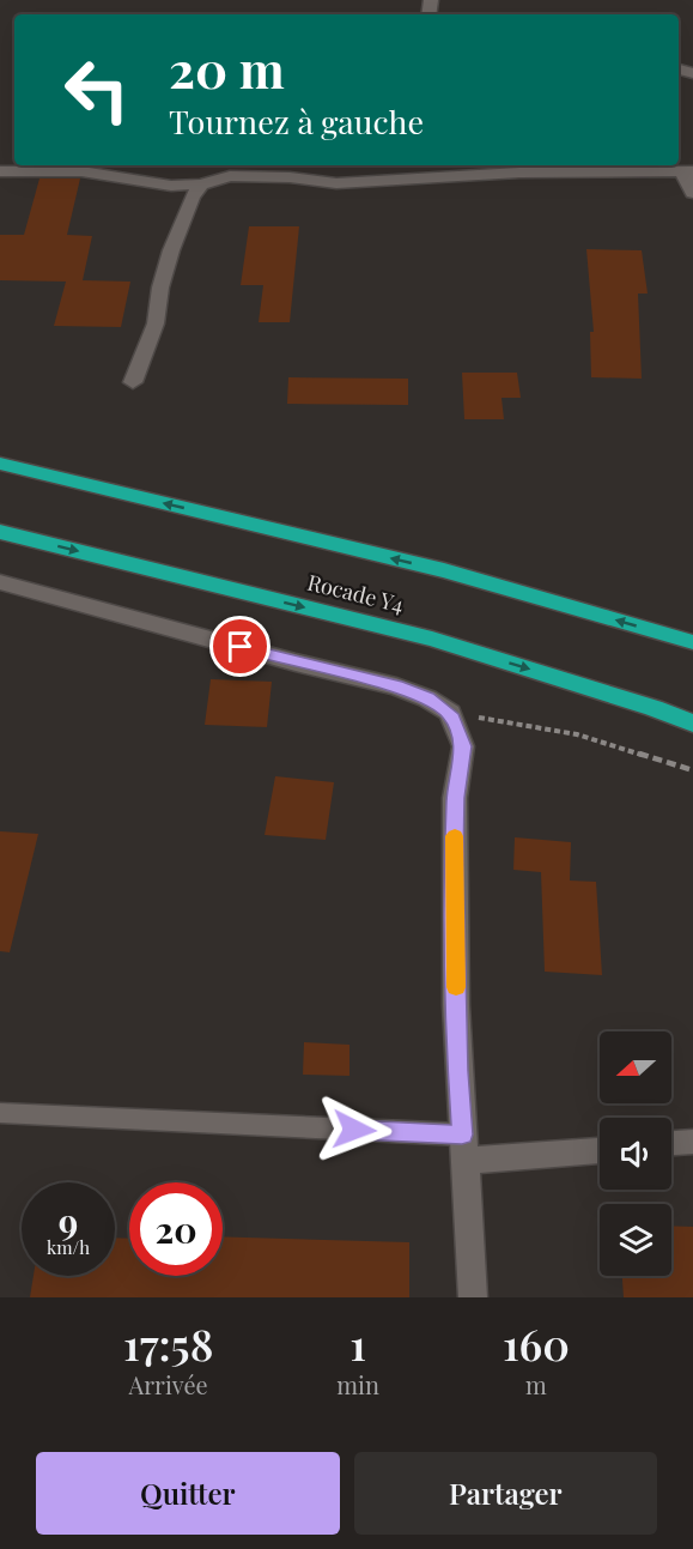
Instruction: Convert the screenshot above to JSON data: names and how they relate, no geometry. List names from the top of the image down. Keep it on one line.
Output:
{"streets":{"highway":["Rocade Y4"]},"north":"left","page":{"turn":["20 m","Tournez à gauche"],"speed":"9 km/h","limit":"20","eta":["17:58","Arrivée","1","min","160","m"],"buttons":["Quitter","Partager"]}}
